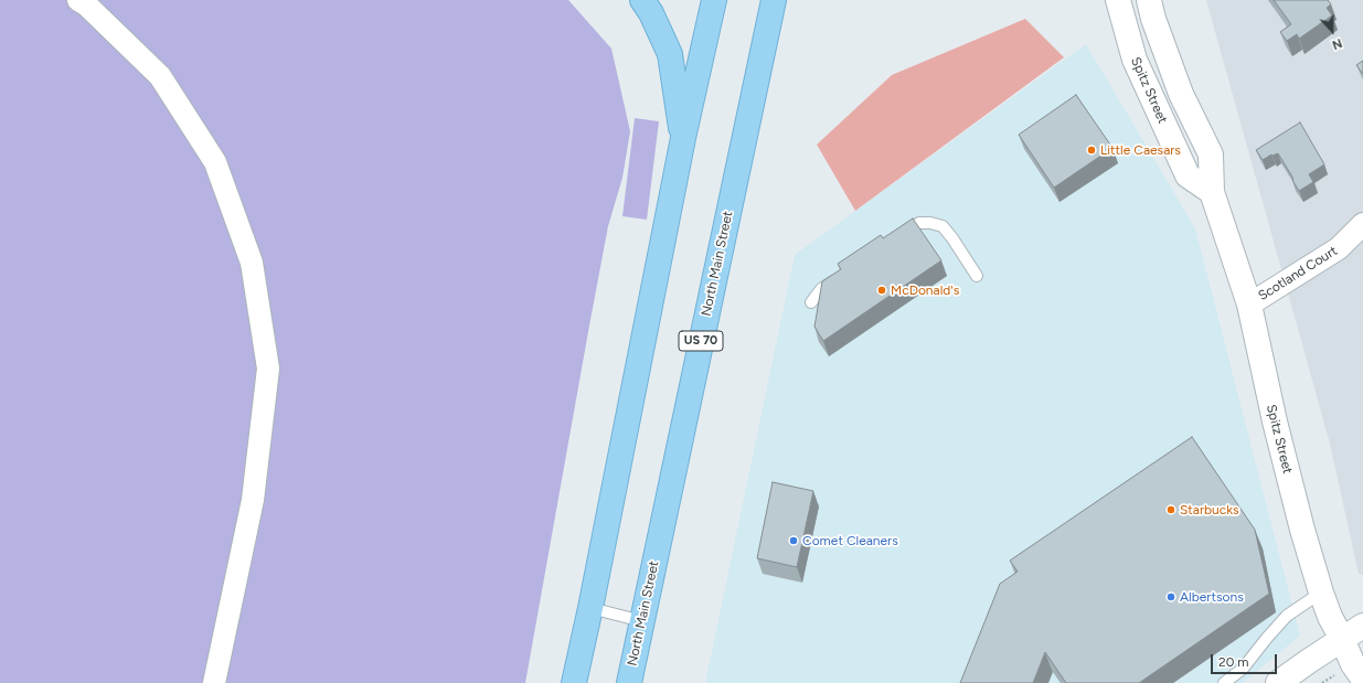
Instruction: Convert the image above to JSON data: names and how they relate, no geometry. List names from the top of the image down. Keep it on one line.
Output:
{"streets":{"main road":["North Main Street","US 70"],"street":["Spitz Street","Scotland Court"]},"crossings":[["Spitz Street","Scotland Court"]],"places":["Little Caesars","McDonald's","Starbucks","Comet Cleaners","Albertsons"],"scale_bar":"20 m","north":"bottom"}
